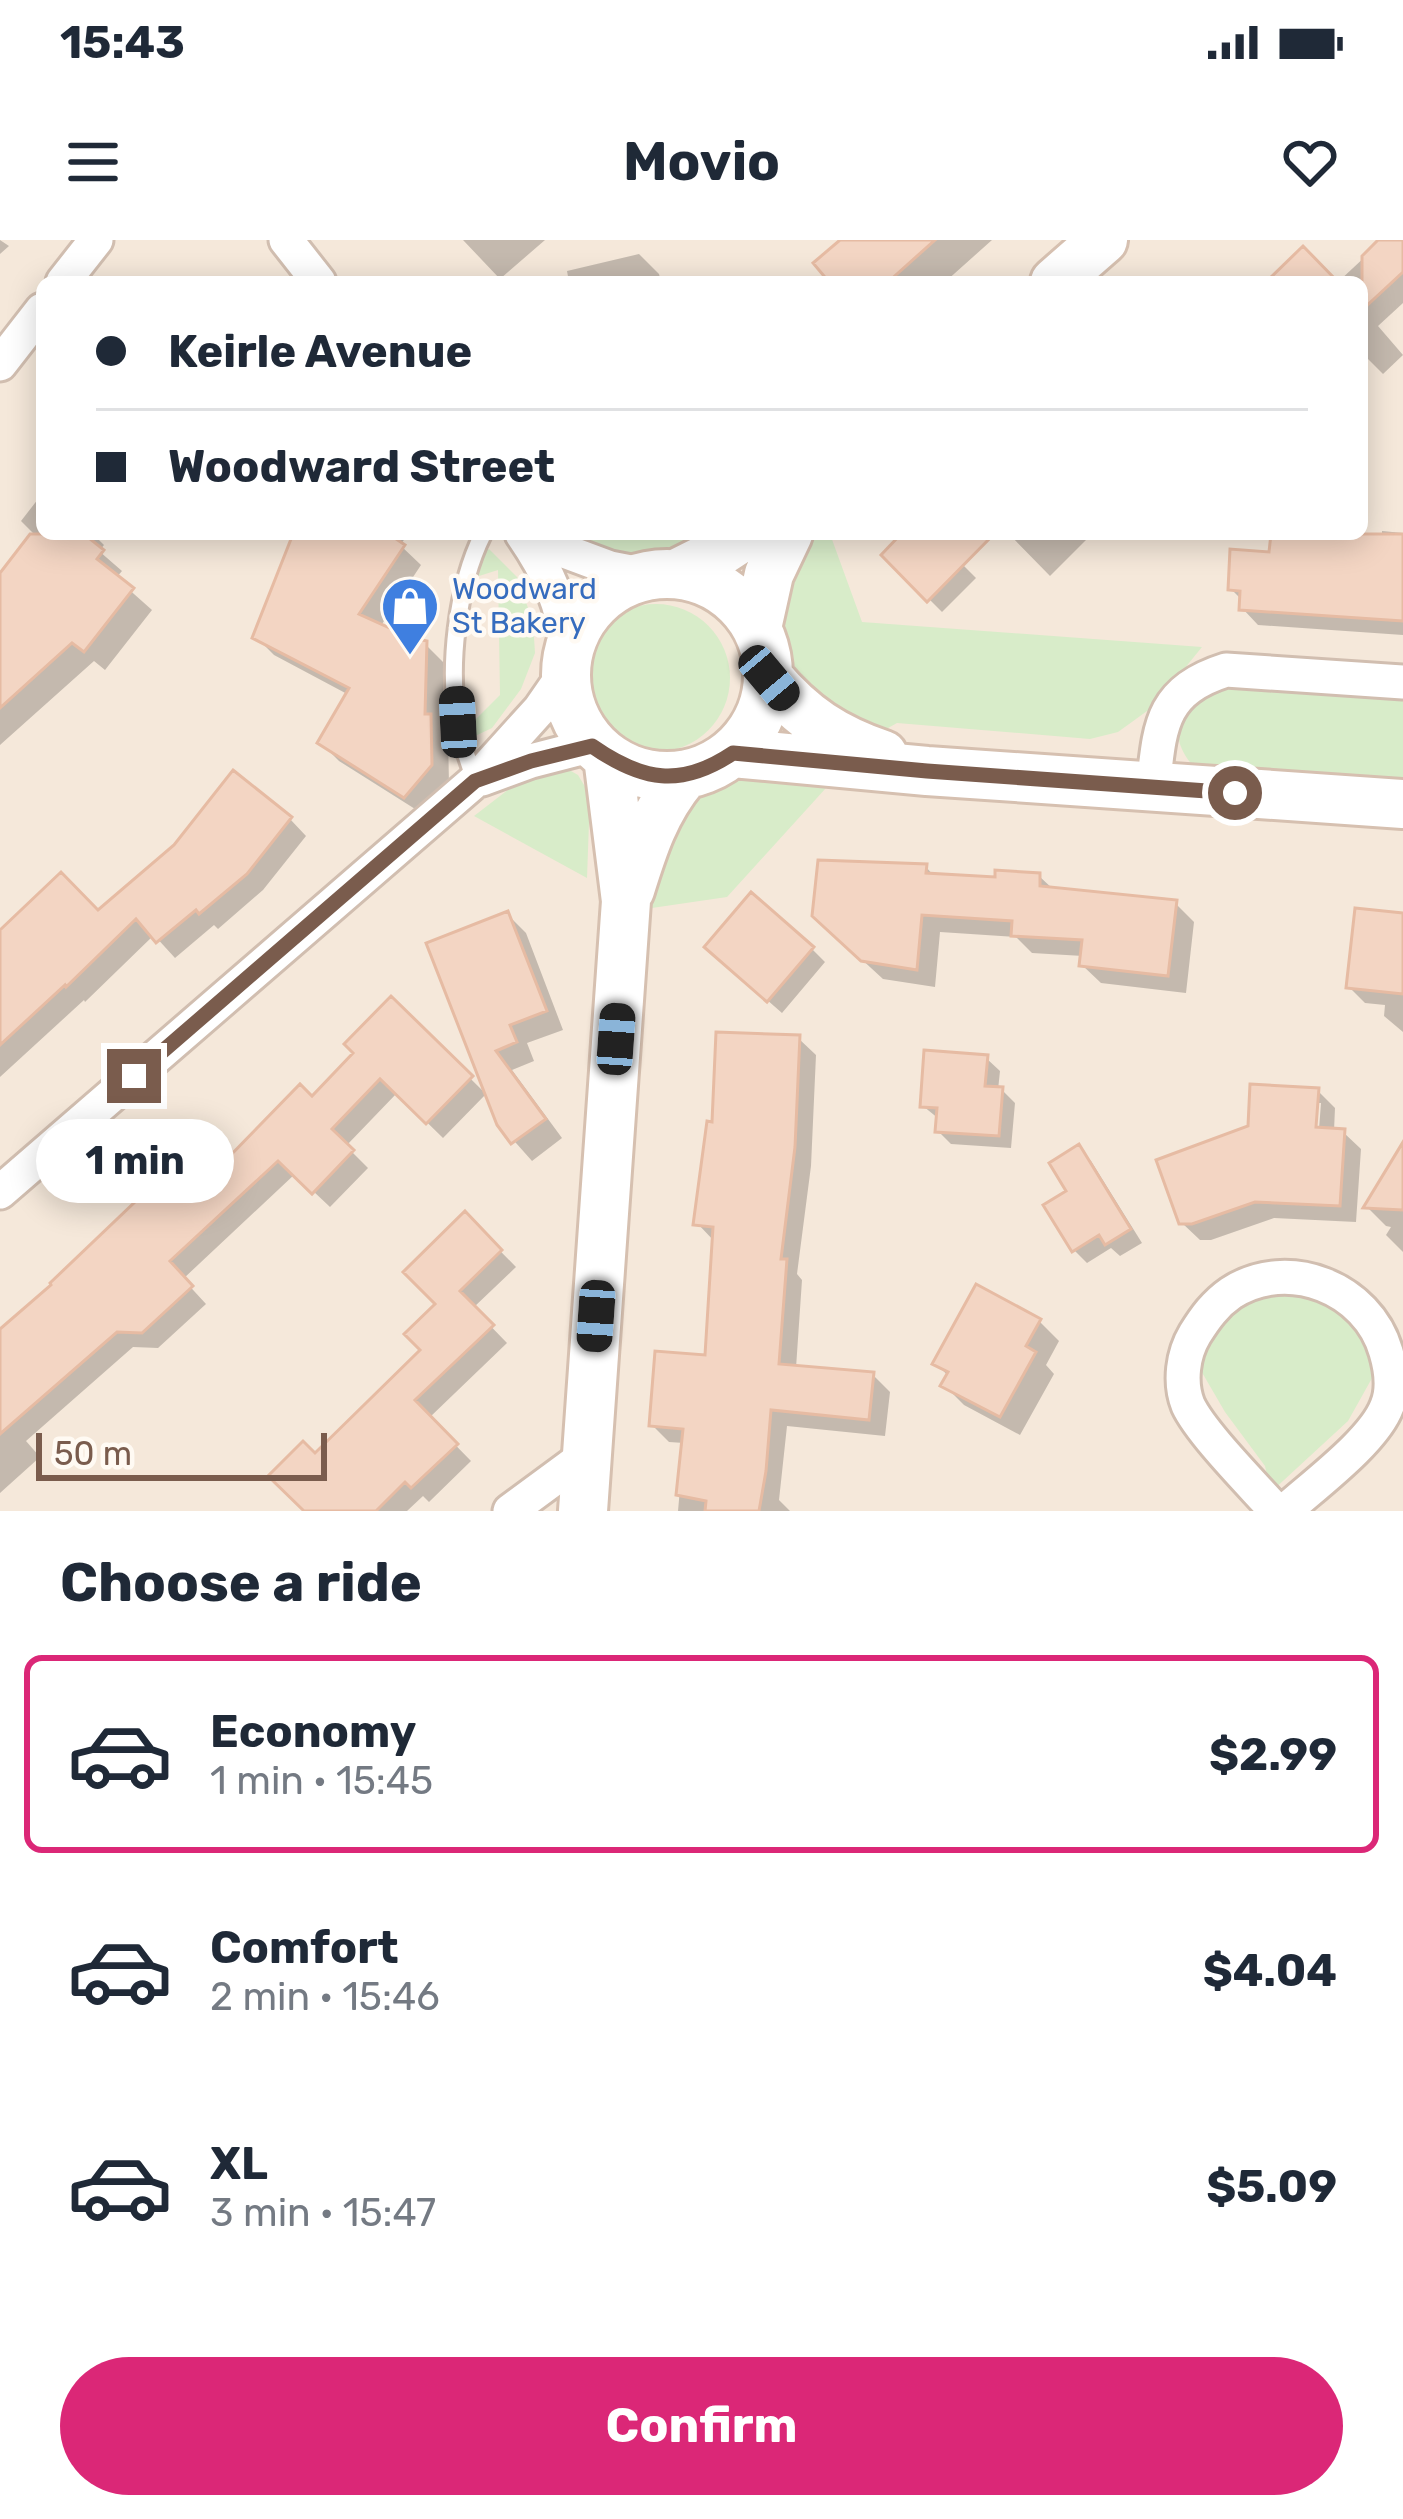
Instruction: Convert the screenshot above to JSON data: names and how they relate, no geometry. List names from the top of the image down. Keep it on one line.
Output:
{"places":{"shop":["Woodward St Bakery"]},"scale_bar":"50 m","page":{"status":"15:43","header":"Movio","banner":["Keirle Avenue","Woodward Street"],"bubble":"1 min","scale":"50 m","heading":"Choose a ride","list":[{"name":"Economy","note":"1 min · 15:45","value":"$2.99"},{"name":"Comfort","note":"2 min · 15:46","value":"$4.04"},{"name":"XL","note":"3 min · 15:47","value":"$5.09"}],"buttons":"Confirm"}}
